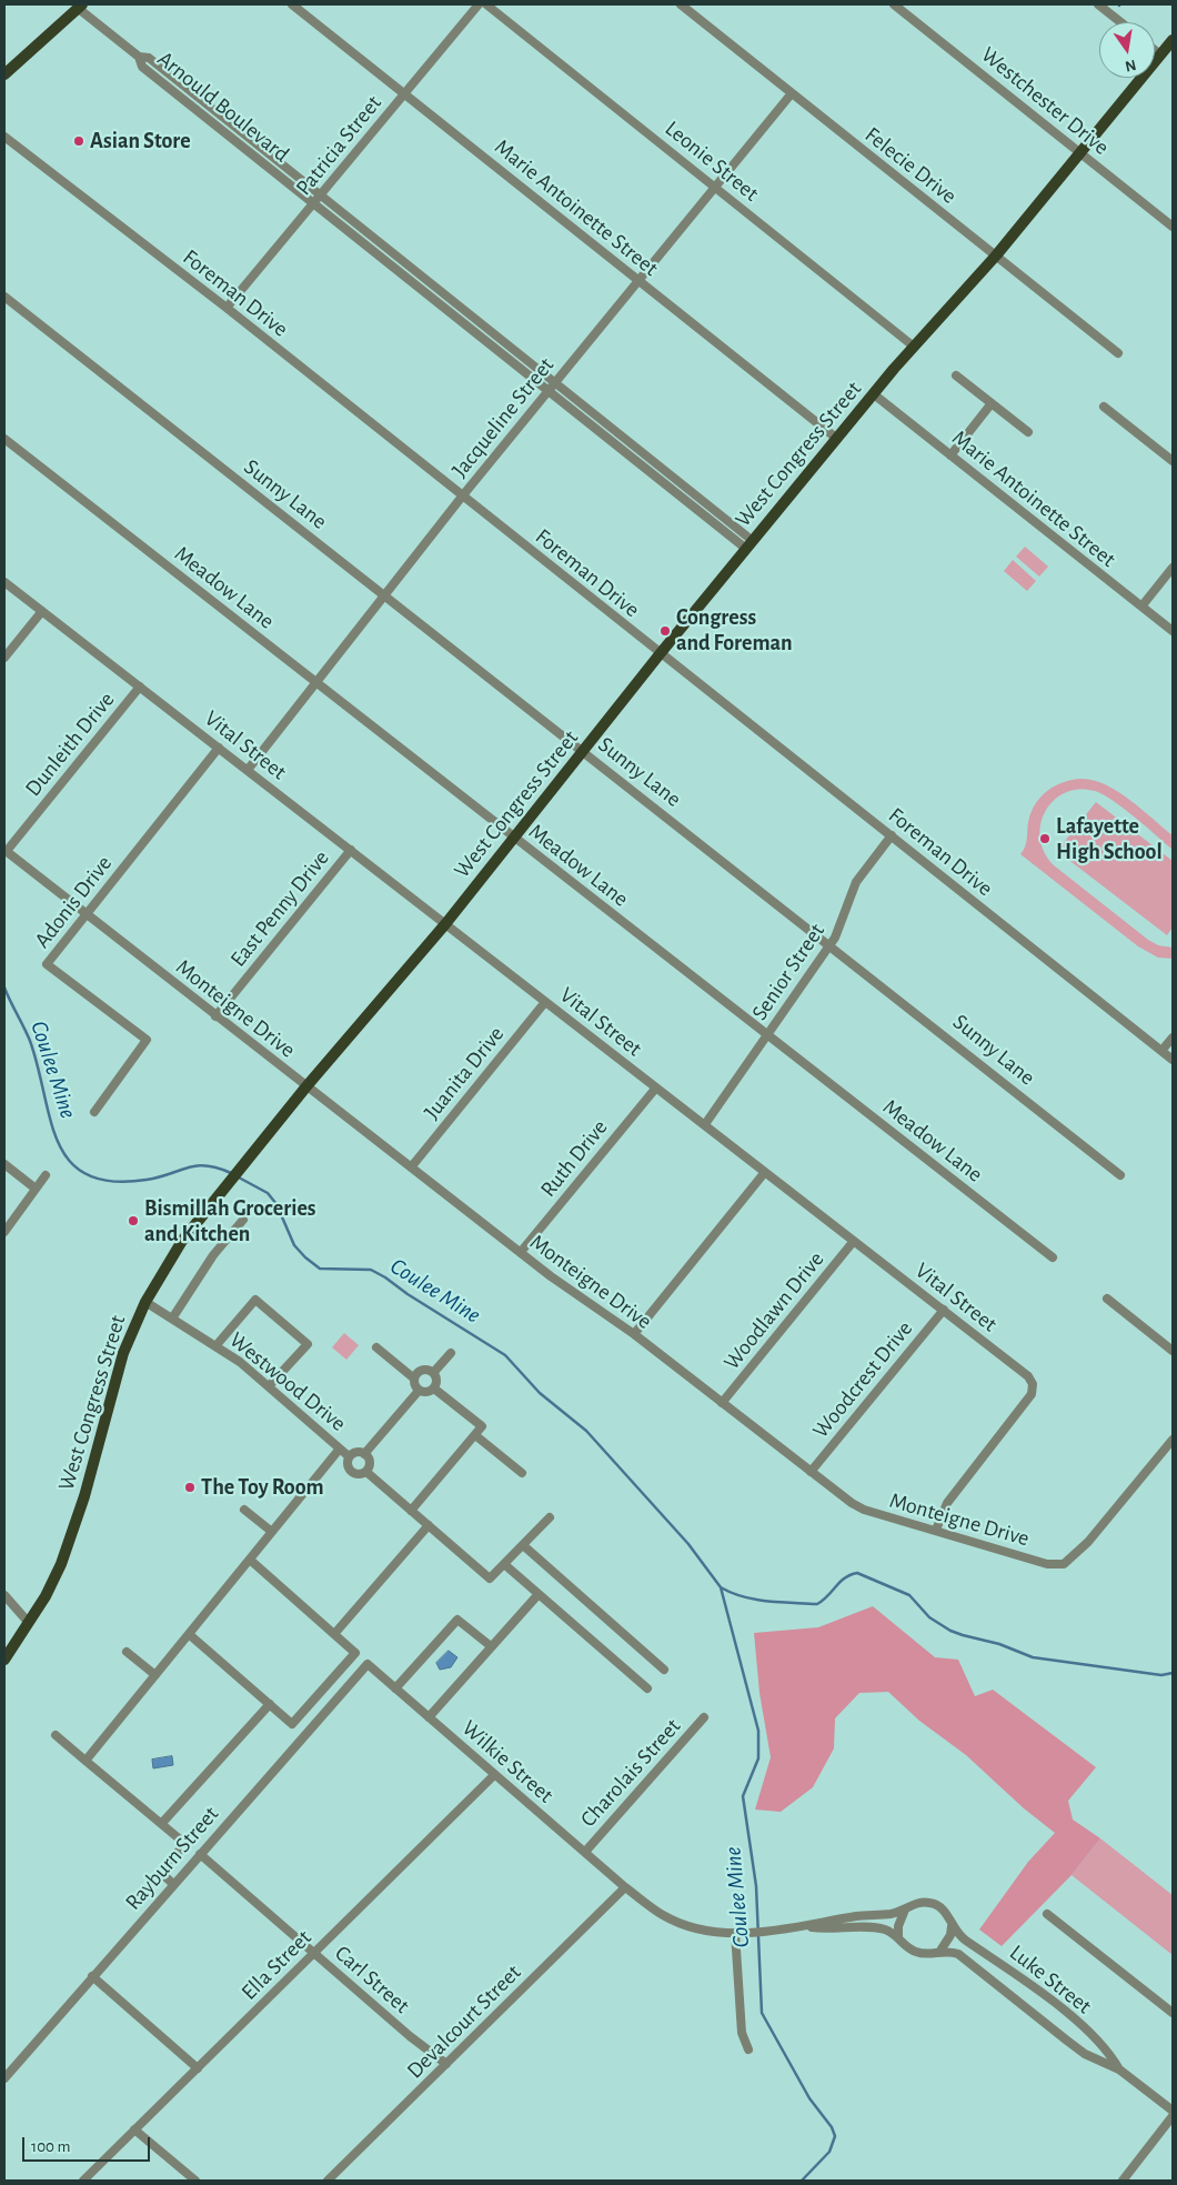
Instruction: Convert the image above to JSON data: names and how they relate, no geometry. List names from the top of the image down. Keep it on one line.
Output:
{"streets":{"main road":["West Congress Street"],"street":["Westchester Drive","Arnould Boulevard","Patricia Street","Leonie Street","Felecie Drive","Marie Antoinette Street","Foreman Drive","Jacqueline Street","Sunny Lane","Meadow Lane","Dunleith Drive","Vital Street","Adonis Drive","East Penny Drive","Senior Street","Monteigne Drive","Juanita Drive","Ruth Drive","Woodlawn Drive","Woodcrest Drive","Westwood Drive","Wilkie Street","Charolais Street","Rayburn Street","Ella Street","Carl Street","Luke Street","Devalcourt Street"]},"crossings":[["Westchester Drive","West Congress Street"],["Arnould Boulevard","Patricia Street"],["Arnould Boulevard","Jacqueline Street"],["Arnould Boulevard","West Congress Street"],["Patricia Street","Marie Antoinette Street"],["Patricia Street","Foreman Drive"],["Leonie Street","Jacqueline Street"],["Leonie Street","West Congress Street"],["Felecie Drive","Jacqueline Street"],["Felecie Drive","West Congress Street"],["Marie Antoinette Street","Jacqueline Street"],["Marie Antoinette Street","West Congress Street"],["Foreman Drive","Jacqueline Street"],["Foreman Drive","West Congress Street"],["Foreman Drive","Senior Street"],["Jacqueline Street","Sunny Lane"],["Jacqueline Street","Meadow Lane"],["Jacqueline Street","Vital Street"],["West Congress Street","Sunny Lane"],["West Congress Street","Meadow Lane"],["West Congress Street","Vital Street"],["West Congress Street","Monteigne Drive"],["West Congress Street","Westwood Drive"],["Sunny Lane","Senior Street"],["Meadow Lane","Senior Street"],["Dunleith Drive","Vital Street"],["Dunleith Drive","Monteigne Drive"],["Vital Street","Adonis Drive"],["Vital Street","East Penny Drive"],["Vital Street","Senior Street"],["Vital Street","Monteigne Drive"],["Vital Street","Juanita Drive"],["Vital Street","Ruth Drive"],["Vital Street","Woodlawn Drive"],["Vital Street","Woodcrest Drive"],["Adonis Drive","Monteigne Drive"],["East Penny Drive","Monteigne Drive"],["Monteigne Drive","Juanita Drive"],["Monteigne Drive","Ruth Drive"],["Monteigne Drive","Woodlawn Drive"],["Monteigne Drive","Woodcrest Drive"],["Wilkie Street","Charolais Street"],["Wilkie Street","Rayburn Street"],["Wilkie Street","Ella Street"],["Wilkie Street","Luke Street"],["Wilkie Street","Devalcourt Street"],["Rayburn Street","Carl Street"],["Ella Street","Carl Street"],["Carl Street","Devalcourt Street"],["Luke Street","Devalcourt Street"]],"water":["Coulee Mine"],"places":["Asian Store","Congress and Foreman","Lafayette High School","Bismillah Groceries and Kitchen","The Toy Room"],"scale_bar":"100 m","north":"bottom"}
